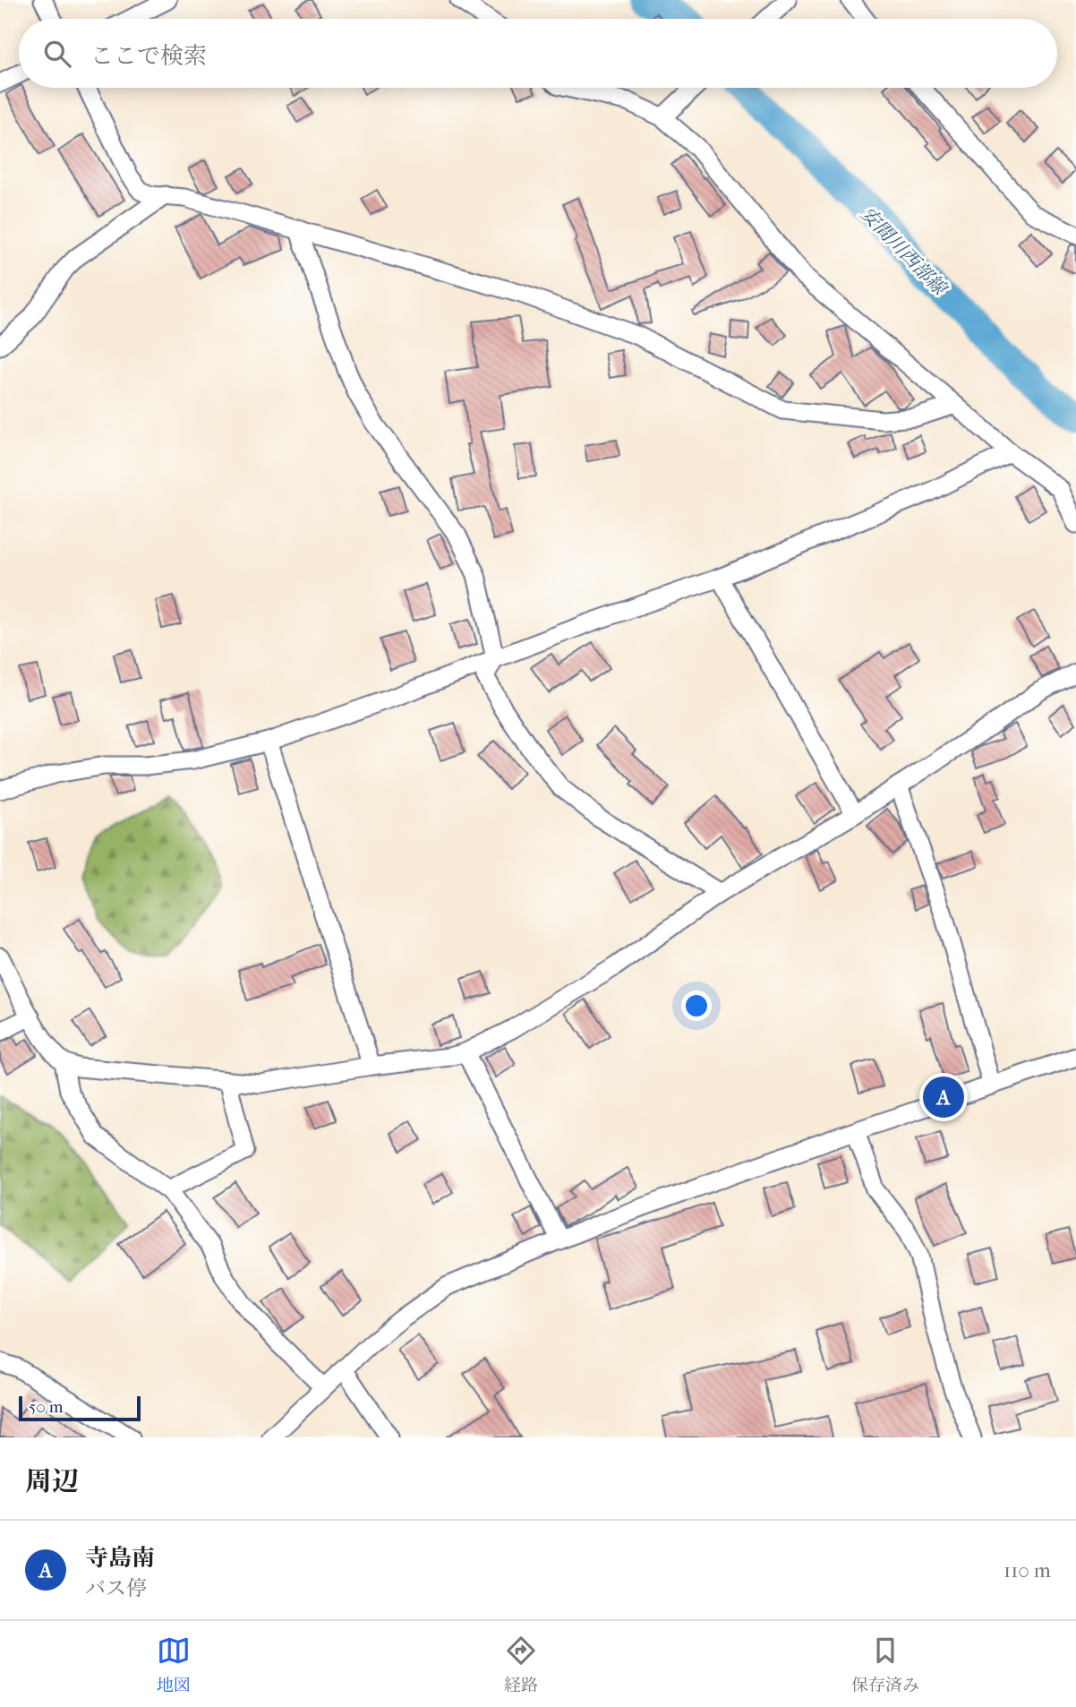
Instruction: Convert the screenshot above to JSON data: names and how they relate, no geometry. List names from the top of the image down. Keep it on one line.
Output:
{"water":["安間川西部線"],"scale_bar":"50 m","page":{"search":"ここで検索","pins":"A","scale":"50 m","heading":"周辺","list":[{"mark":"A","name":"寺島南","note":"バス停","value":"110 m"}],"nav":["地図","経路","保存済み"]}}
